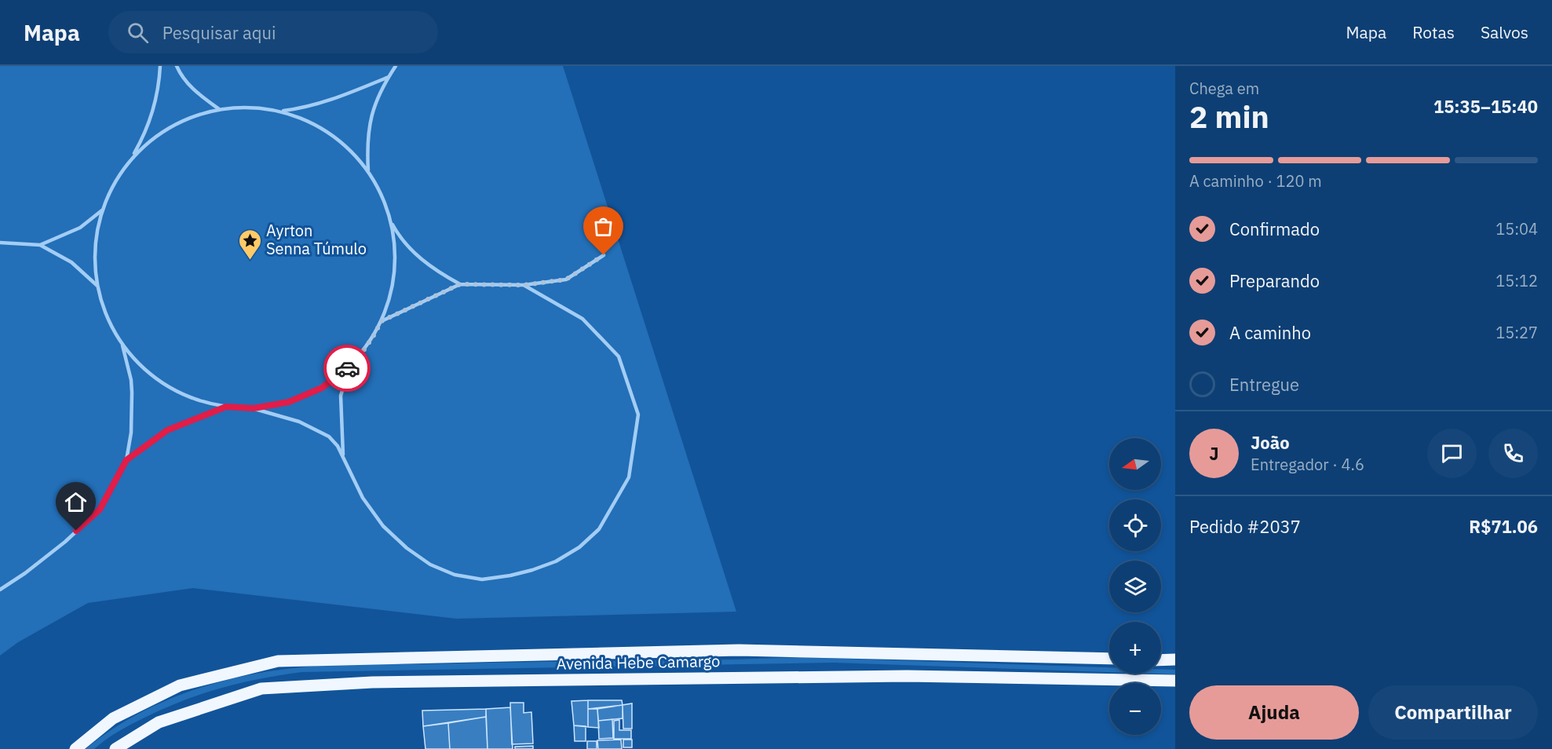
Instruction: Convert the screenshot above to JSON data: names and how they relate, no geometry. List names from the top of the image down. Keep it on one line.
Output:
{"streets":{"main road":["Avenida Hebe Camargo"]},"places":{"place":["Ayrton Senna Túmulo"]},"north":"left","page":{"header":"Mapa","search":"Pesquisar aqui","nav":["Mapa","Rotas","Salvos"],"heading":["2 min","Chega em","15:35–15:40"],"panel":["João","Entregador · 4.6","Pedido #2037","R$71.06"],"bar":"A caminho · 120 m","list":[["Confirmado","15:04"],["Preparando","15:12"],["A caminho","15:27"],"Entregue"],"round":"J","map_buttons":["+","−"],"buttons":["Ajuda","Compartilhar"]}}
